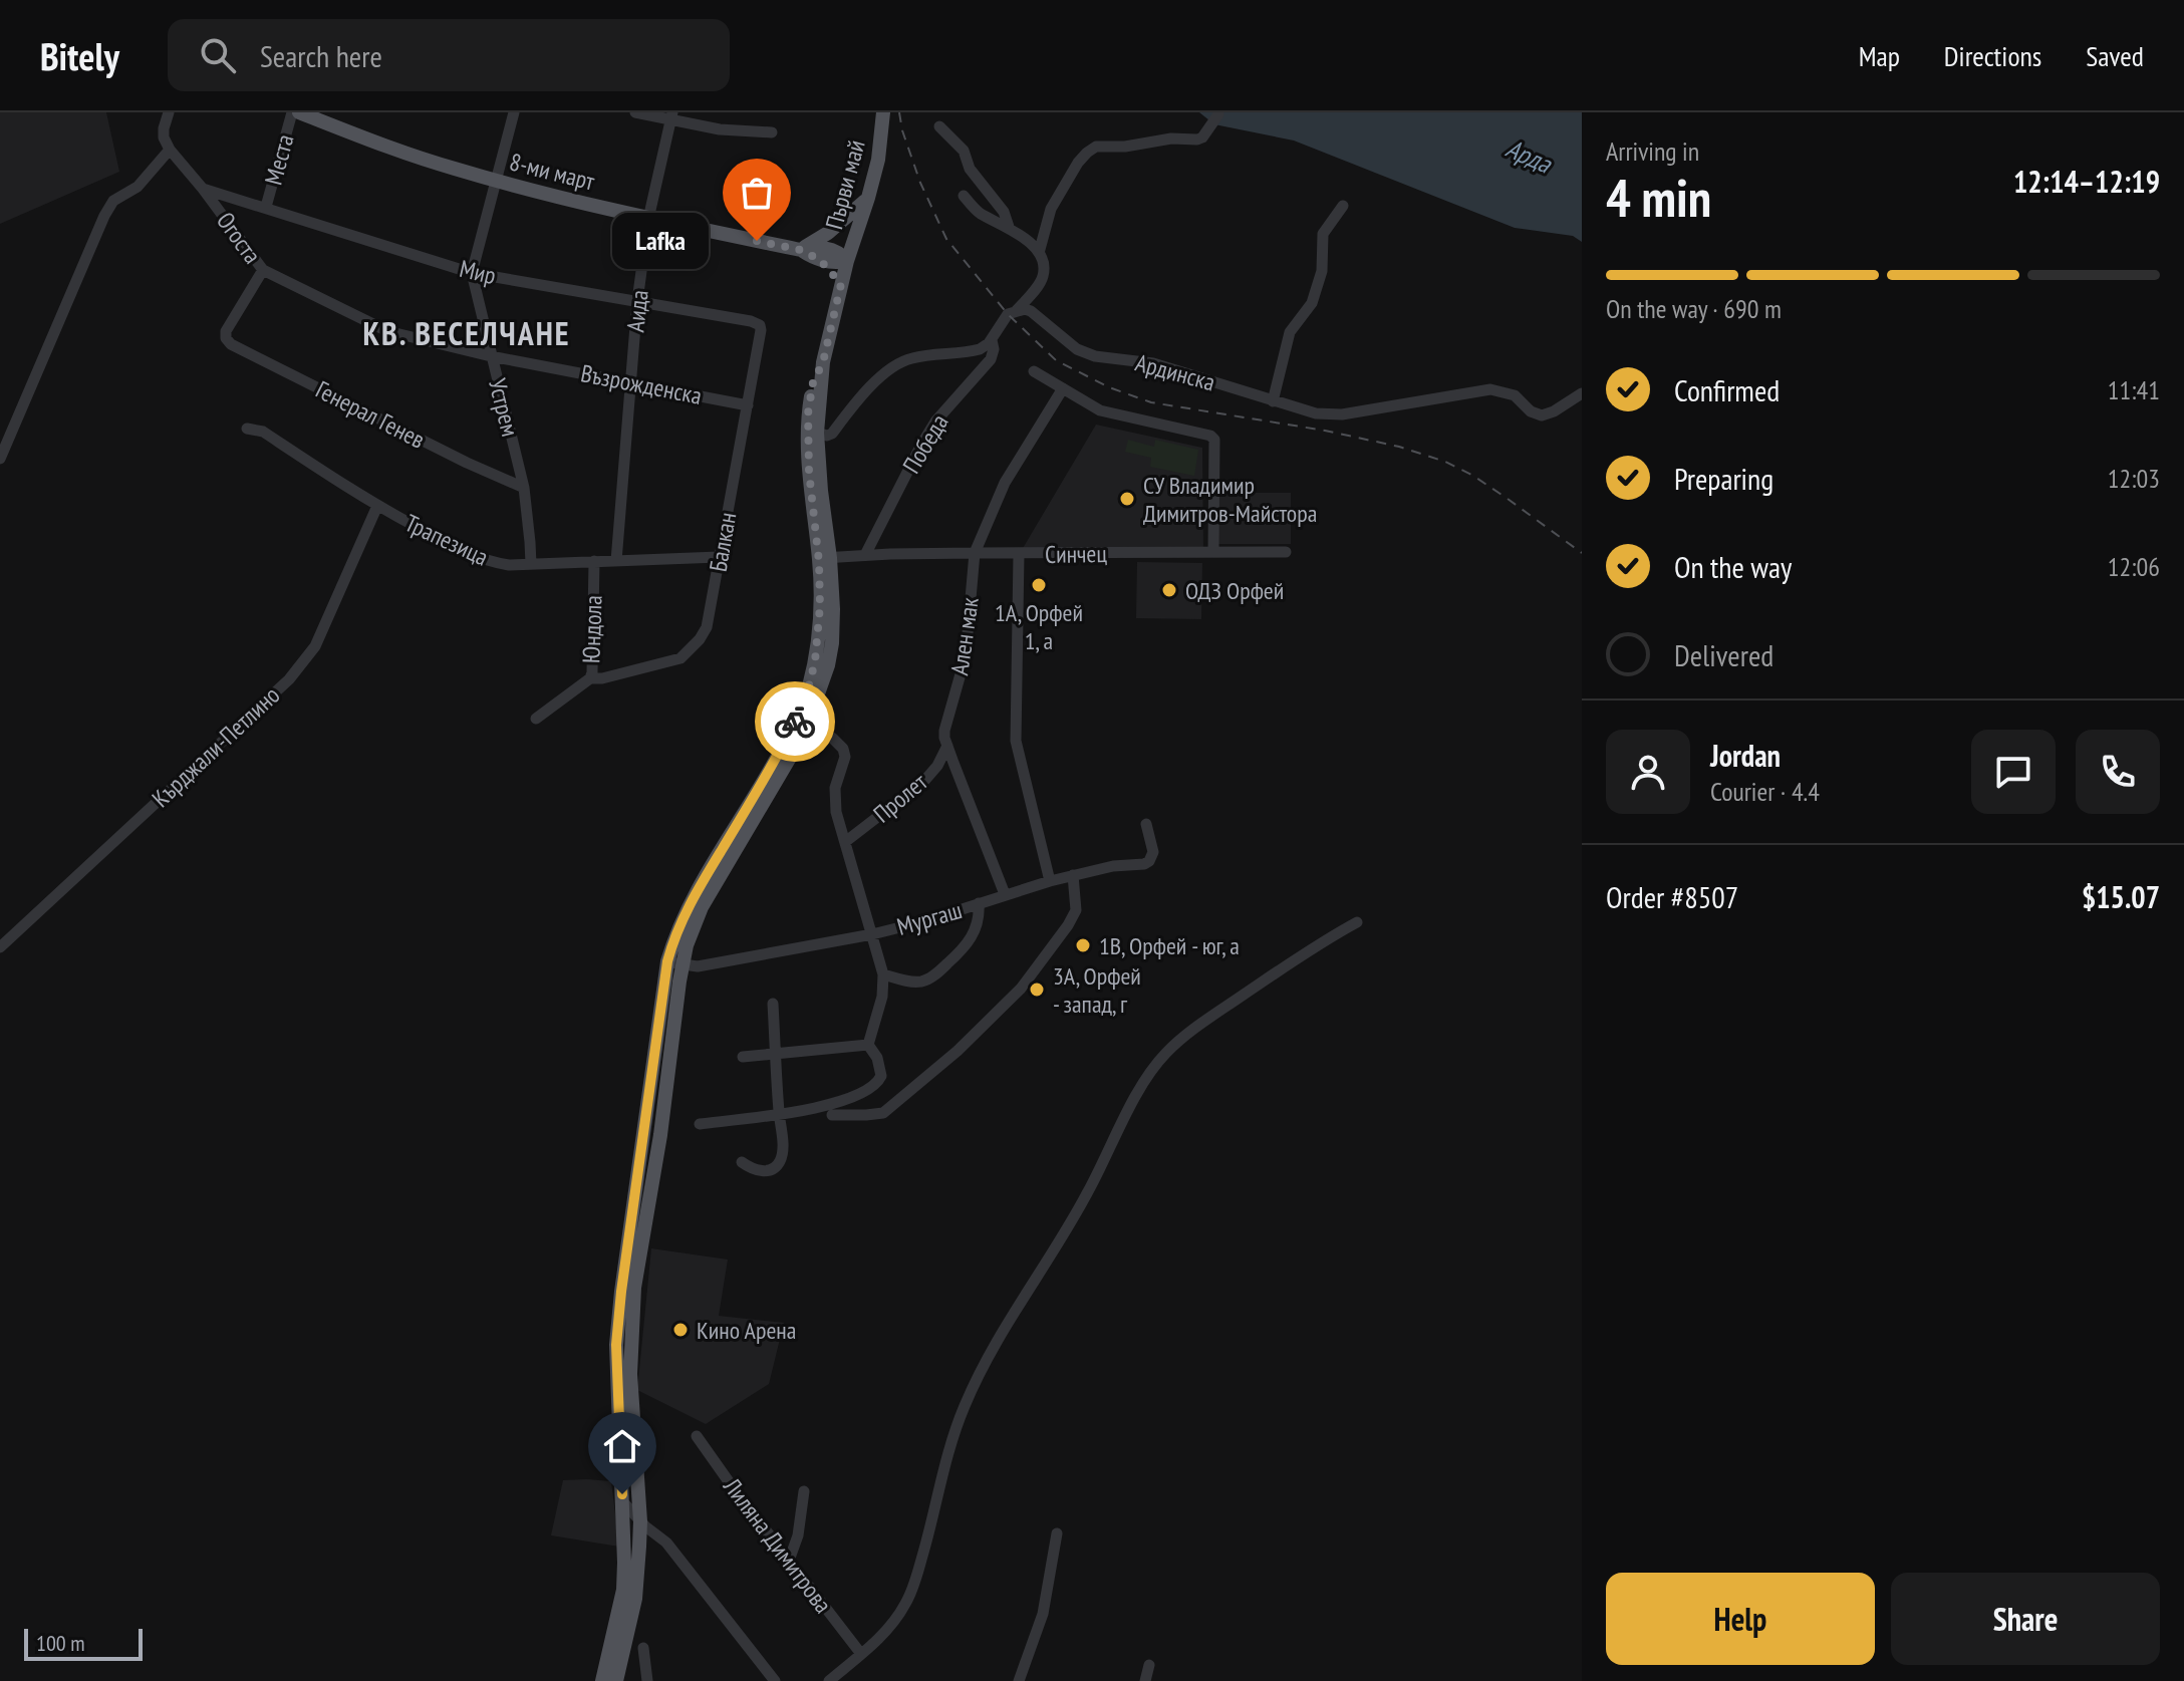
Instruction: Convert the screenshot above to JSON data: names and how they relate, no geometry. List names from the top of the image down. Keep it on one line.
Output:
{"streets":{"main road":["8-ми март","Първи май"],"street":["Места","Огоста","Мир","Аида","Ардинска","Възрожденска","Устрем","Генерал Генев","Победа","Трапезица","Балкан","Синчец","Юндола","Ален мак","Кърджали-Петлино","Пролет","Мургаш","Лиляна Димитрова"]},"crossings":[["Места","Мир"],["8-ми март","Аида"],["8-ми март","Устрем"],["Първи май","Синчец"],["Първи май","Мургаш"],["Огоста","Мир"],["Огоста","Възрожденска"],["Огоста","Генерал Генев"],["Мир","Аида"],["Мир","Устрем"],["Мир","Балкан"],["Аида","Възрожденска"],["Аида","Трапезица"],["Възрожденска","Устрем"],["Възрожденска","Балкан"],["Устрем","Генерал Генев"],["Устрем","Трапезица"],["Победа","Синчец"],["Трапезица","Балкан"],["Трапезица","Юндола"],["Трапезица","Кърджали-Петлино"],["Балкан","Юндола"],["Синчец","Ален мак"],["Ален мак","Пролет"],["Ален мак","Мургаш"],["Пролет","Мургаш"]],"districts":["КВ. ВЕСЕЛЧАНЕ"],"water":["Арда"],"places":["Lafka","СУ Владимир Димитров-Майстора","1А, Орфей 1, а","ОДЗ Орфей","1В, Орфей - юг, а","3А, Орфей - запад, г","Кино Арена"],"scale_bar":"100 m","page":{"header":"Bitely","search":"Search here","nav":["Map","Directions","Saved"],"heading":["4 min","Arriving in","12:14–12:19"],"panel":["Jordan","Courier · 4.4","Order #8507","$15.07"],"bubble":"Lafka","bar":"On the way · 690 m","list":[["Confirmed","11:41"],["Preparing","12:03"],["On the way","12:06"],"Delivered"],"buttons":["Help","Share"],"scale":"100 m"}}
